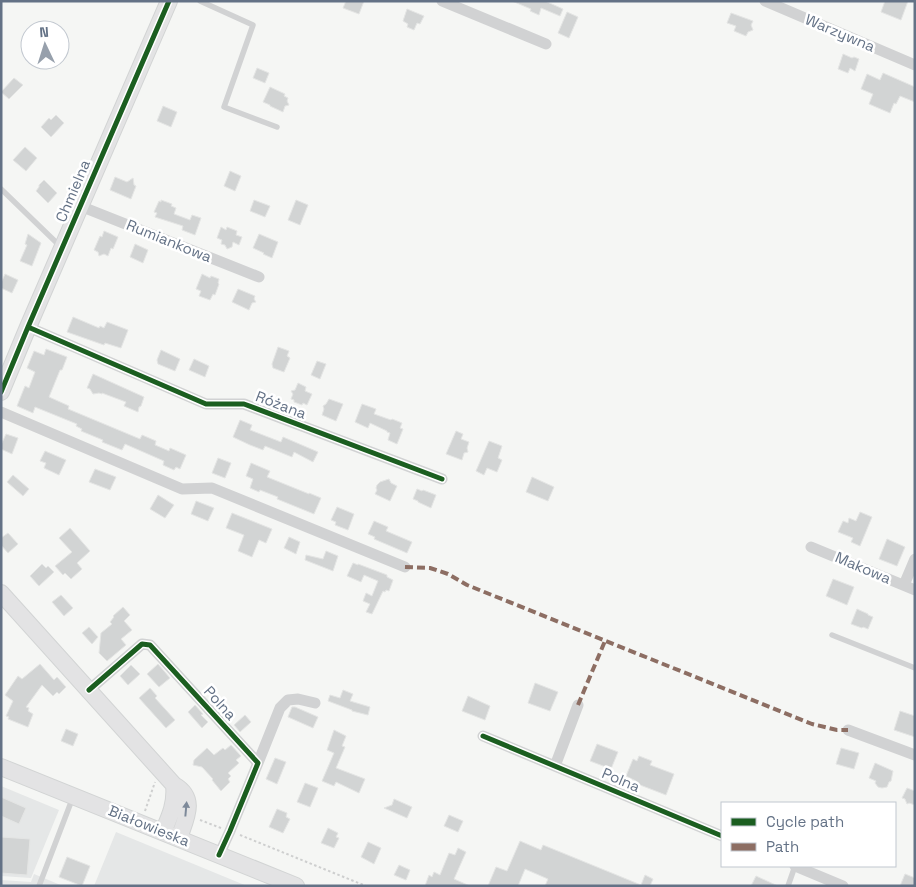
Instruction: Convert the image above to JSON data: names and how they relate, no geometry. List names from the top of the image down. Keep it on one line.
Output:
{"streets":{"street":["Warzywna","Chmielna","Rumiankowa","Różana","Makowa","Polna","Białowieska"]},"crossings":[["Chmielna","Rumiankowa"],["Chmielna","Różana"]],"legend":["Cycle path","Path"],"north":"top"}
